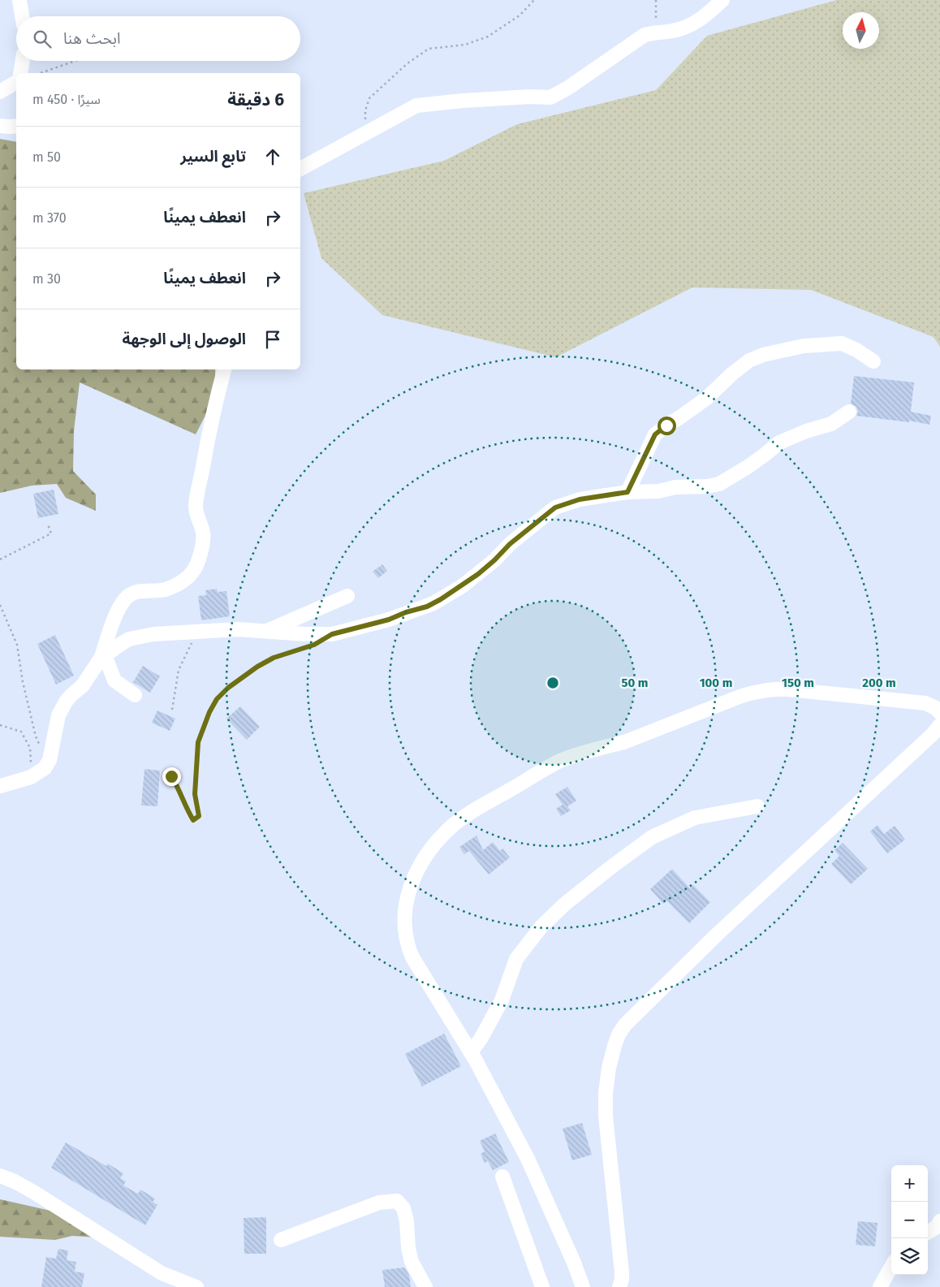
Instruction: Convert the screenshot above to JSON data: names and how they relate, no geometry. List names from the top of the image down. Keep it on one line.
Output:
{"north":"top","page":{"search":"ابحث هنا","heading":["6 دقيقة","سيرًا · 450 m"],"list":[["تابع السير","50 m"],["انعطف يمينًا","370 m"],["انعطف يمينًا","30 m"],"الوصول إلى الوجهة"],"map_buttons":["+","−"]},"rings":["50 m","100 m","150 m","200 m"]}
